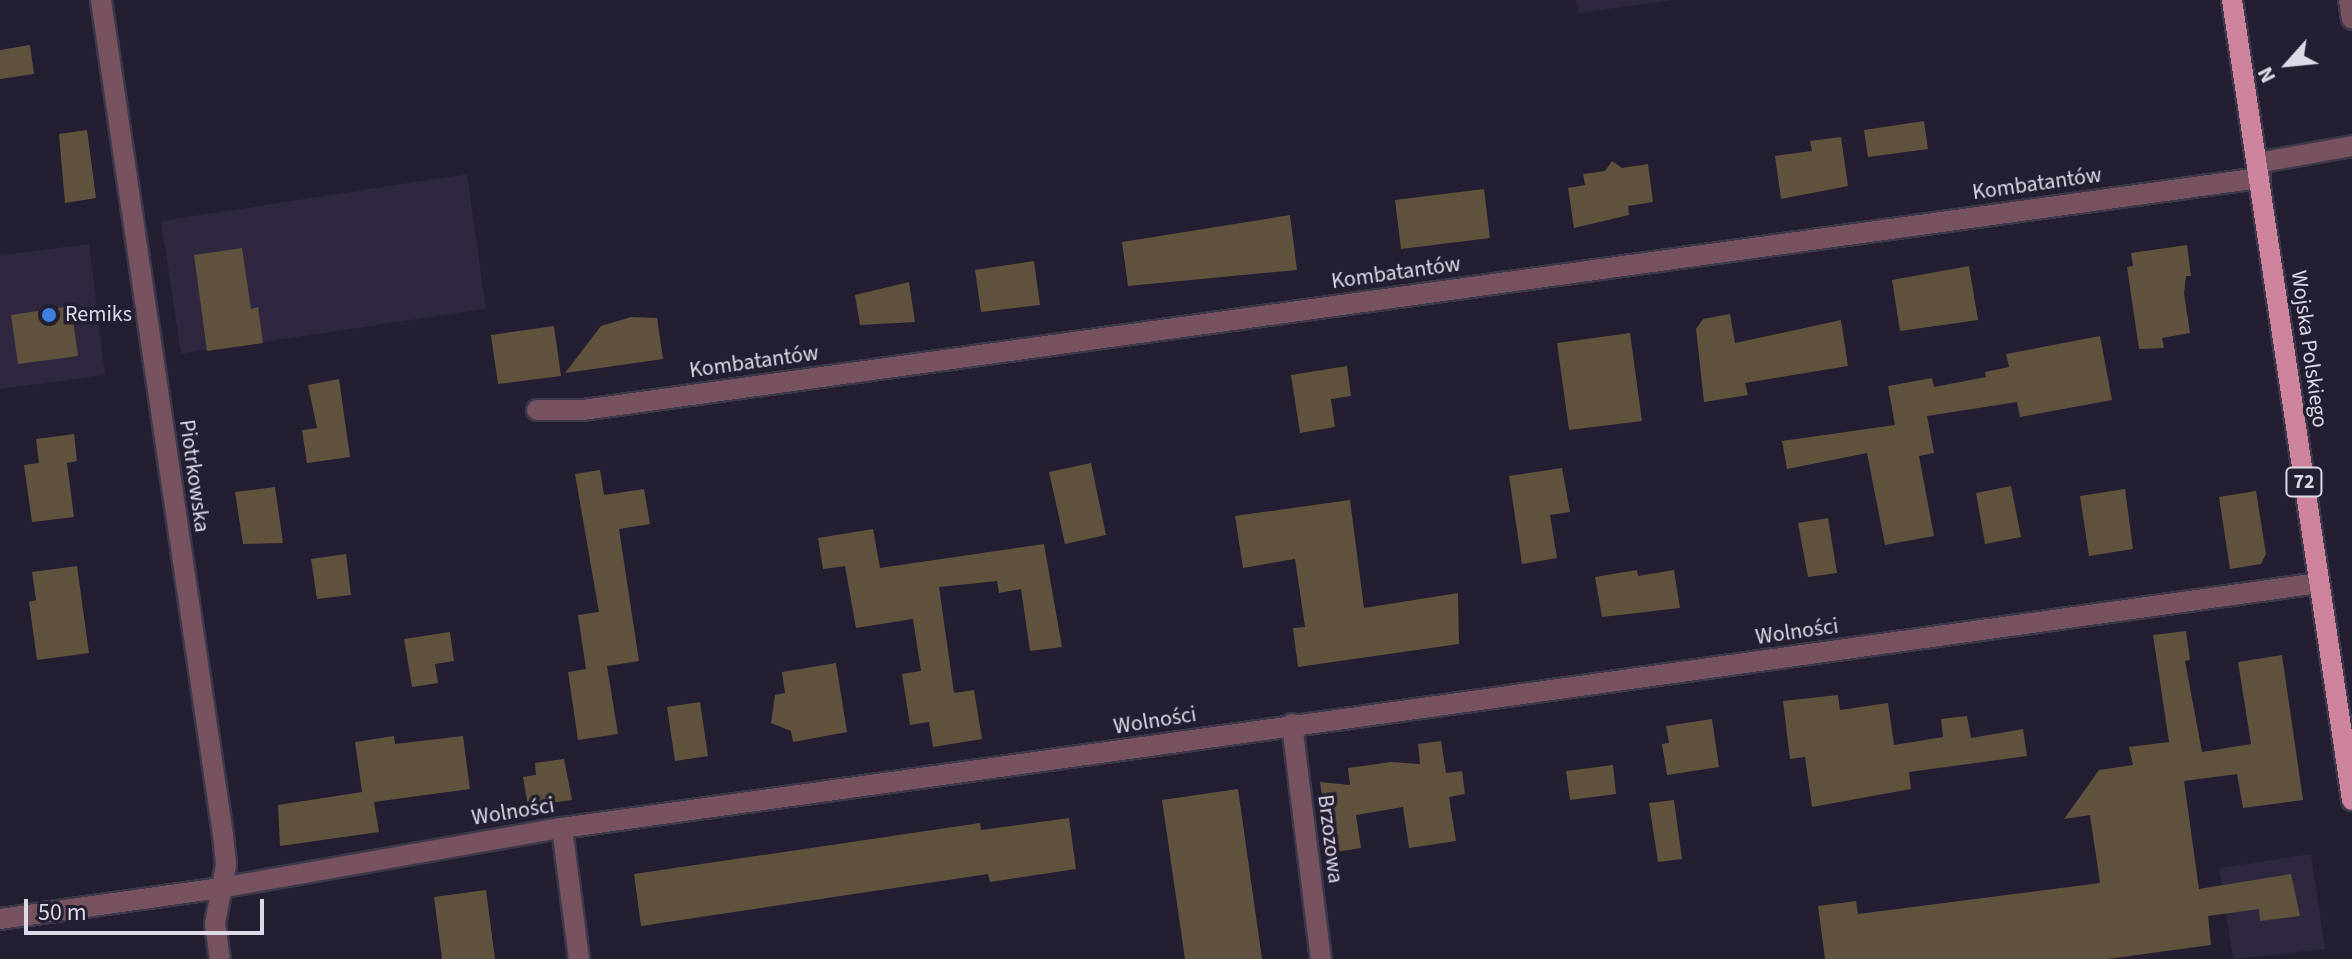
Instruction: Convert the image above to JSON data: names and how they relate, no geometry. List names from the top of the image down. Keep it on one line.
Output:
{"streets":{"main road":["Wojska Polskiego","72"],"street":["Kombatantów","Piotrkowska","Wolności","Brzozowa"]},"crossings":[["Kombatantów","Wojska Polskiego"],["Wojska Polskiego","Wolności"],["Piotrkowska","Wolności"],["Wolności","Brzozowa"]],"places":["Remiks"],"scale_bar":"50 m","north":"bottom left"}
